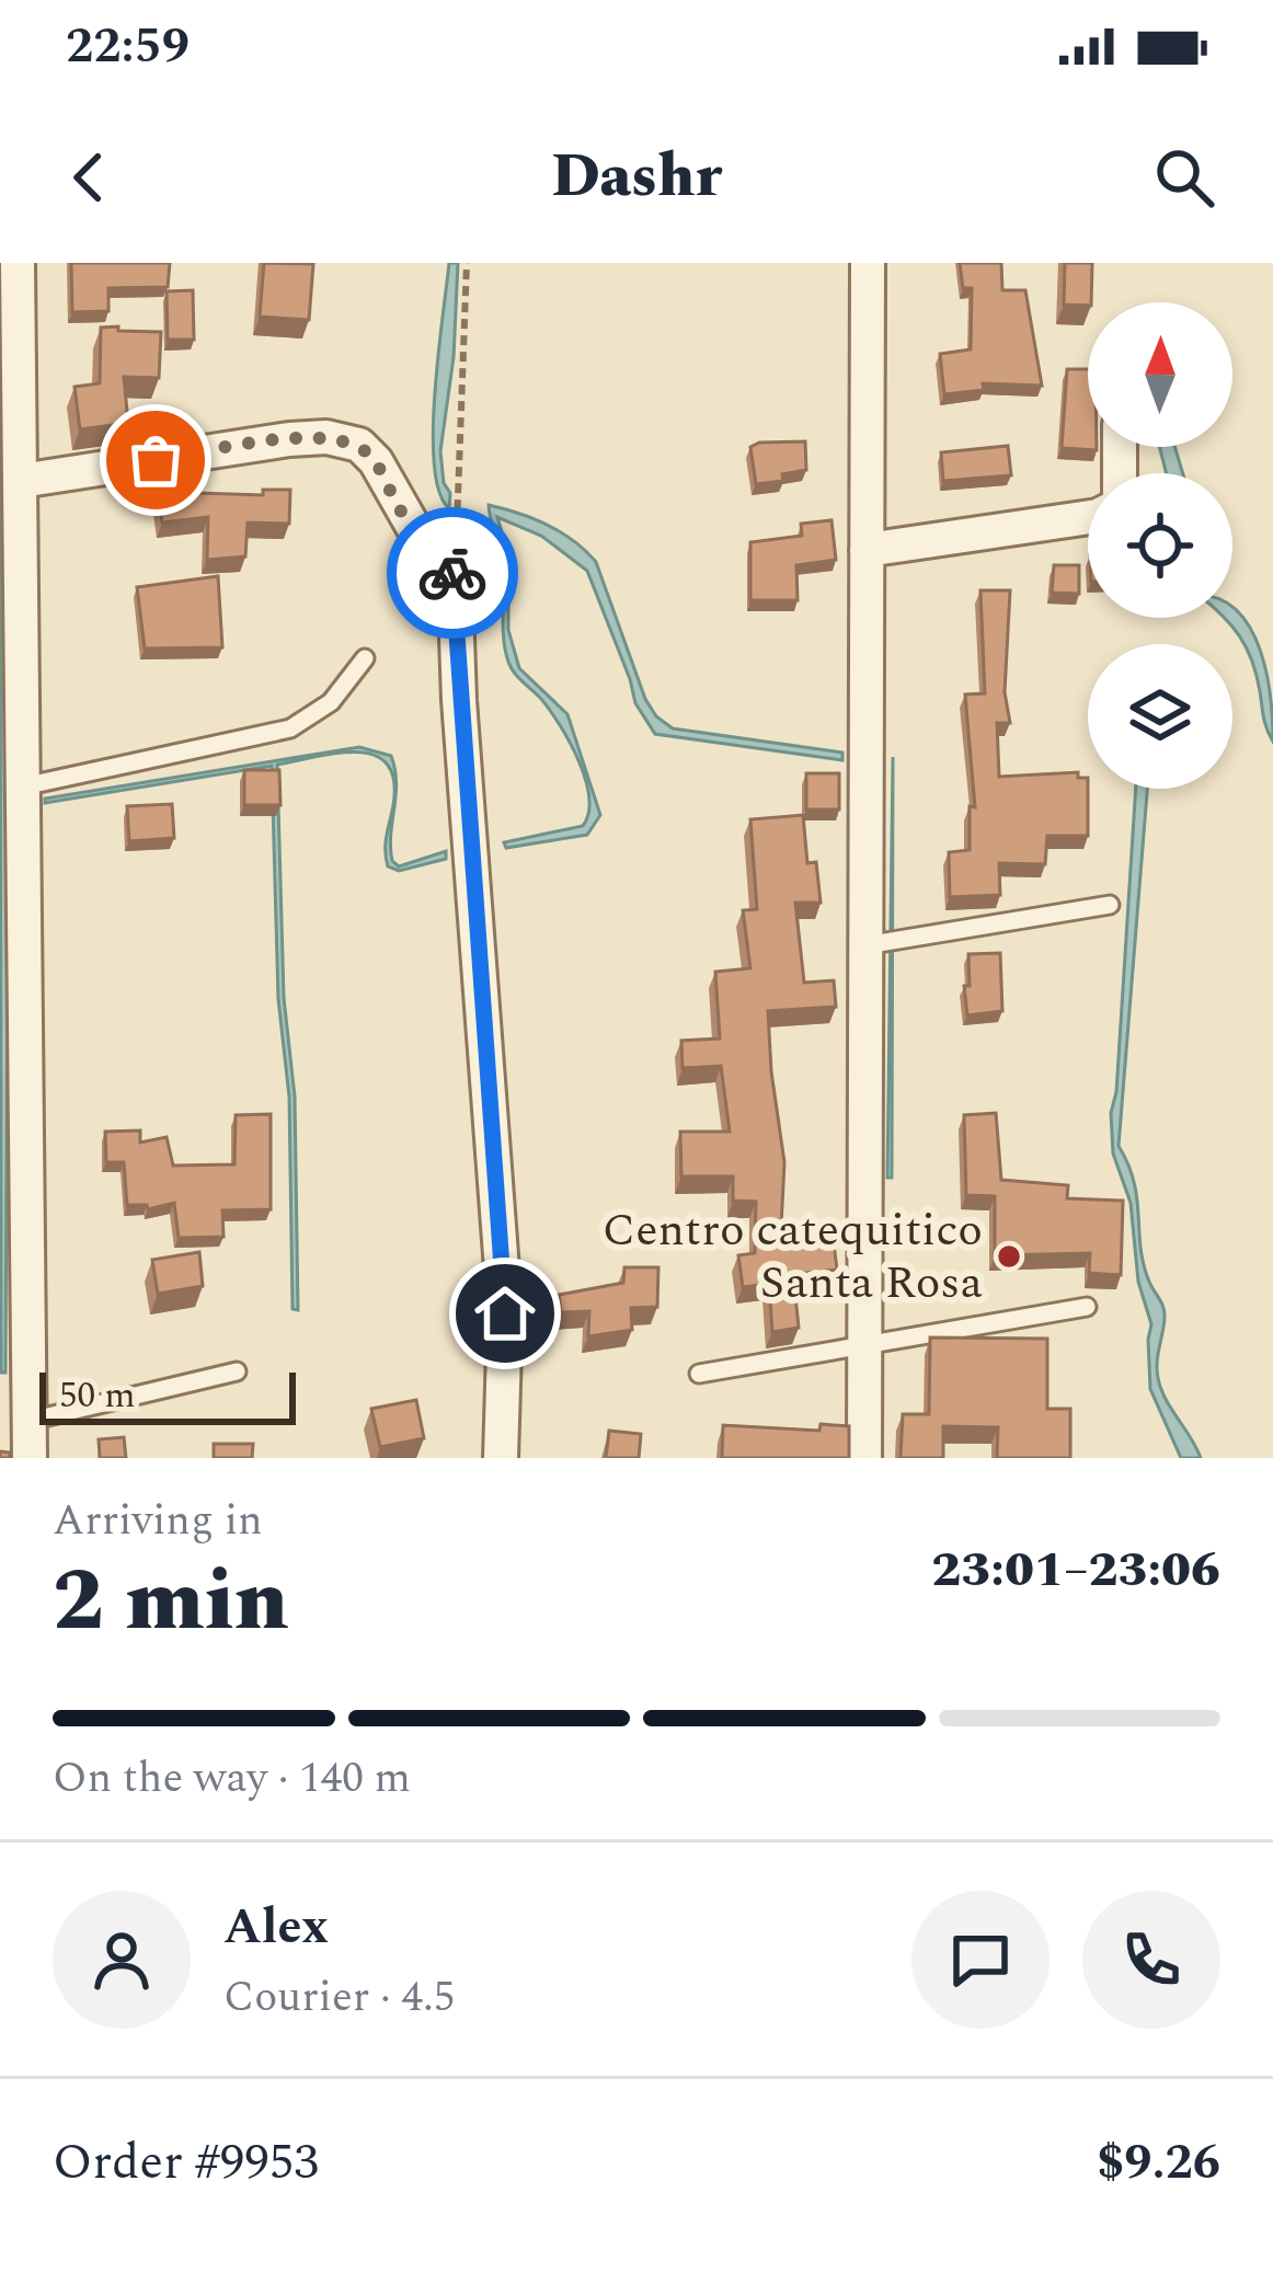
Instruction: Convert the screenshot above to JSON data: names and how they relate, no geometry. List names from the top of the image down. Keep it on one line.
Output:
{"places":["Centro catequitico Santa Rosa"],"scale_bar":"50 m","north":"top","page":{"status":"22:59","header":"Dashr","scale":"50 m","heading":["2 min","Arriving in","23:01–23:06"],"panel":["Alex","Courier · 4.5","Order #9953","$9.26"],"bar":"On the way · 140 m"}}
